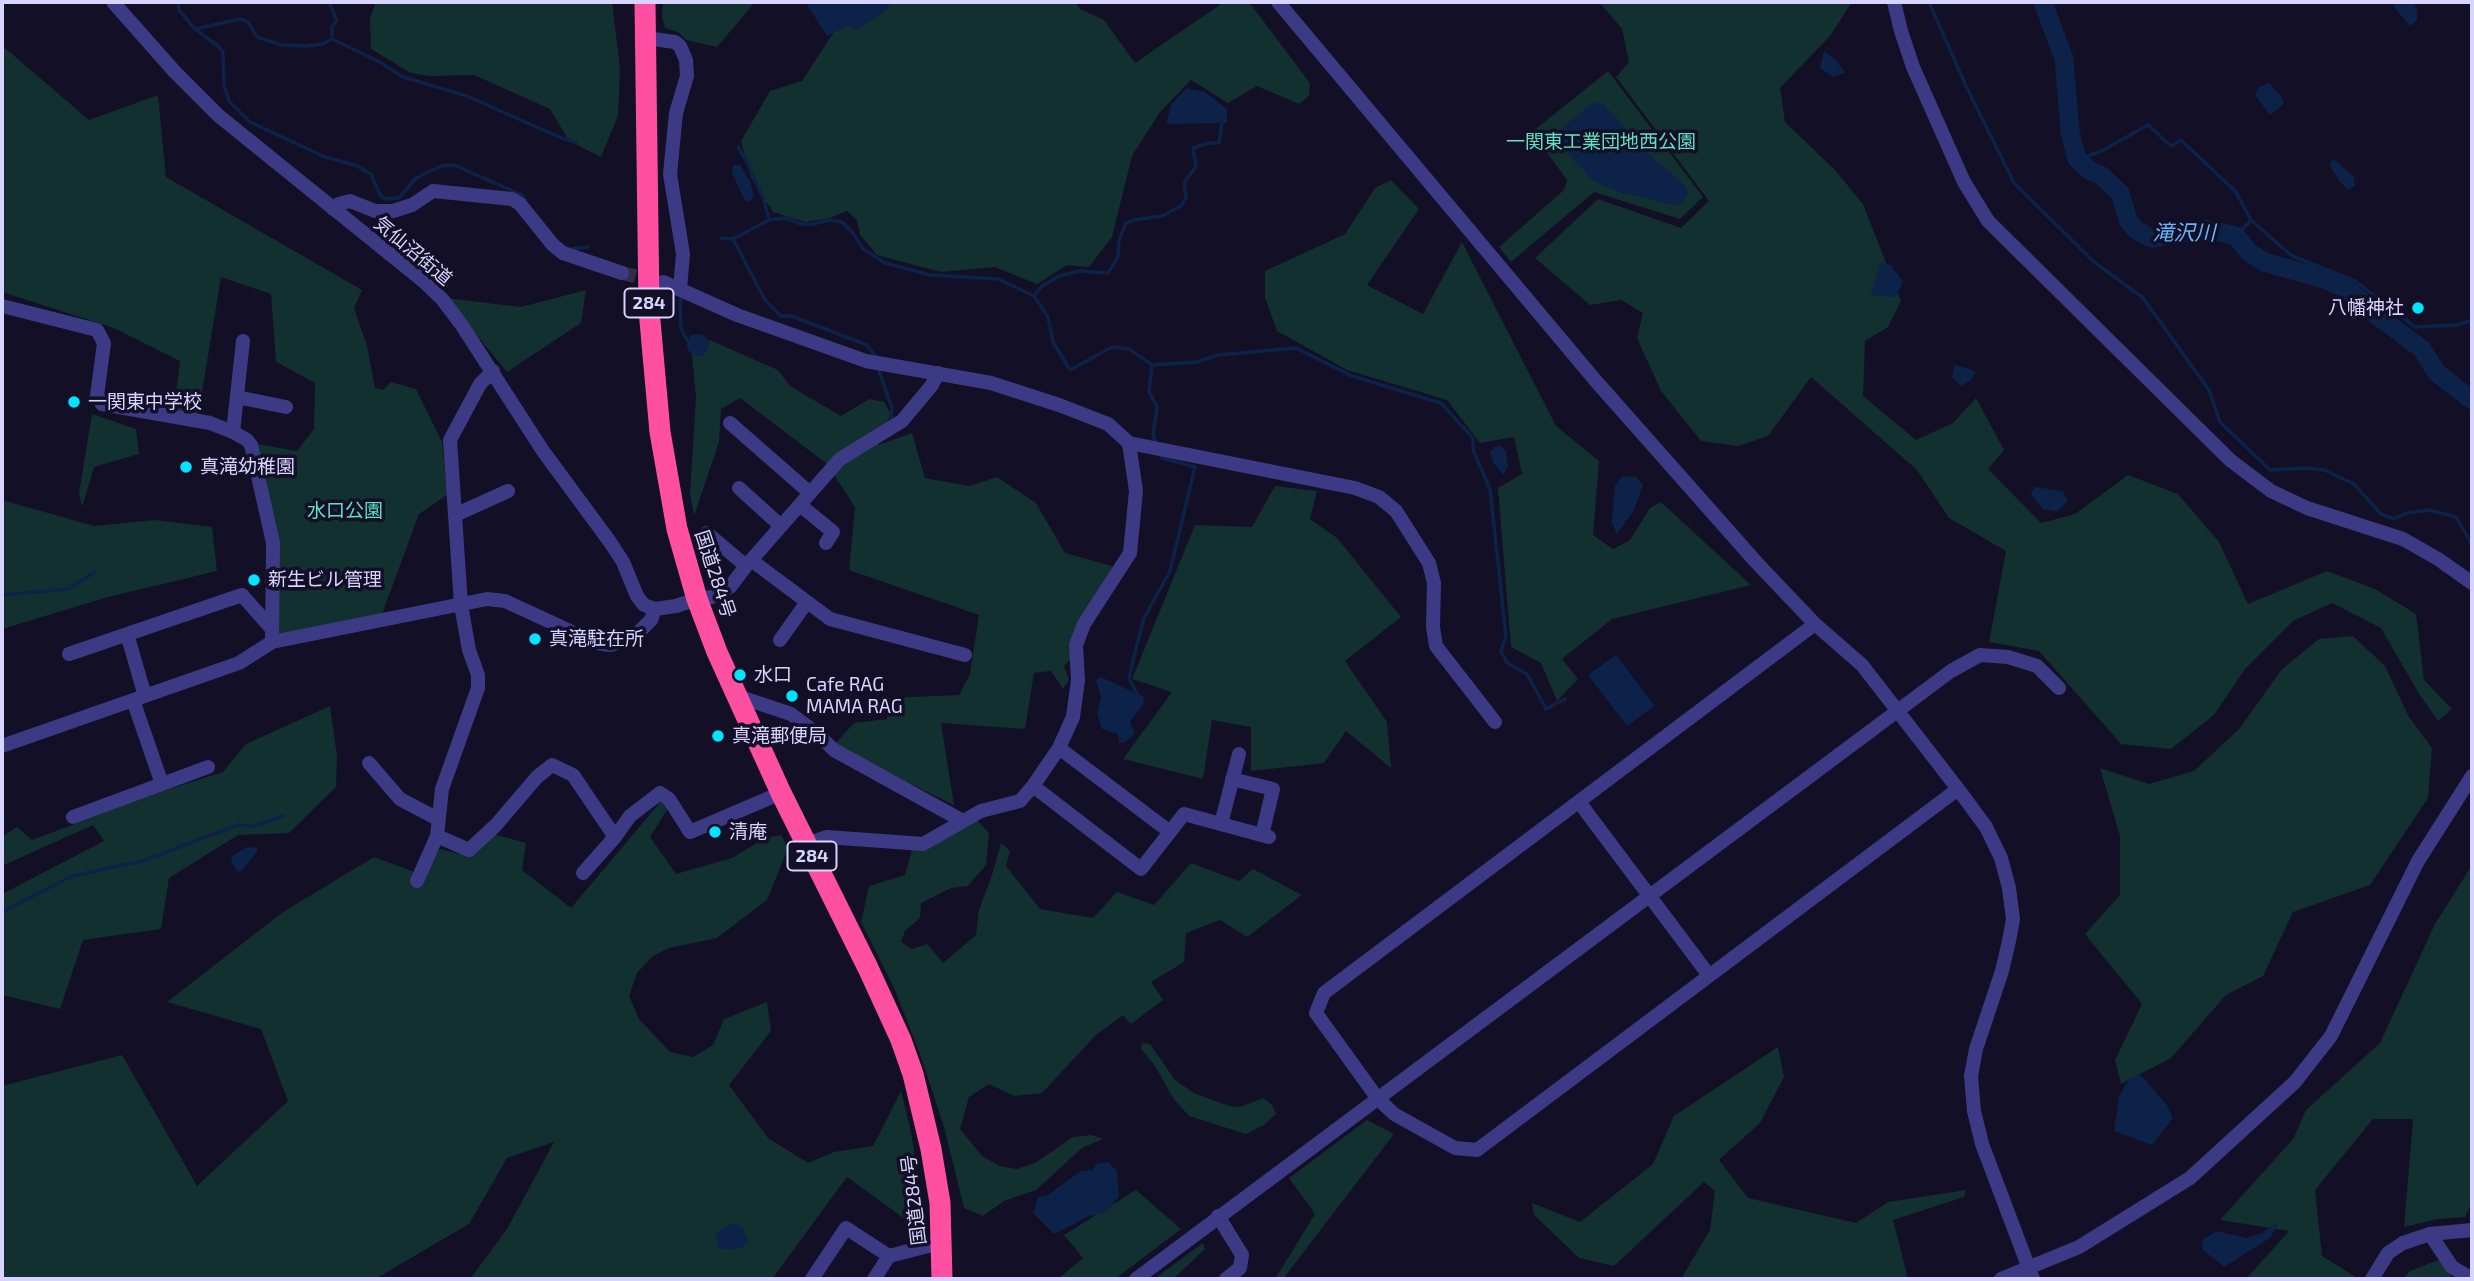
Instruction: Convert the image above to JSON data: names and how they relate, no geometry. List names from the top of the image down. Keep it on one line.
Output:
{"streets":{"highway":["284","国道284号"],"street":["気仙沼街道"]},"water":["滝沢川"],"parks":["一関東工業団地西公園","水口公園"],"places":["八幡神社","一関東中学校","真滝幼稚園","新生ビル管理","真滝駐在所","水口","Cafe RAG MAMA RAG","真滝郵便局","清庵"]}
